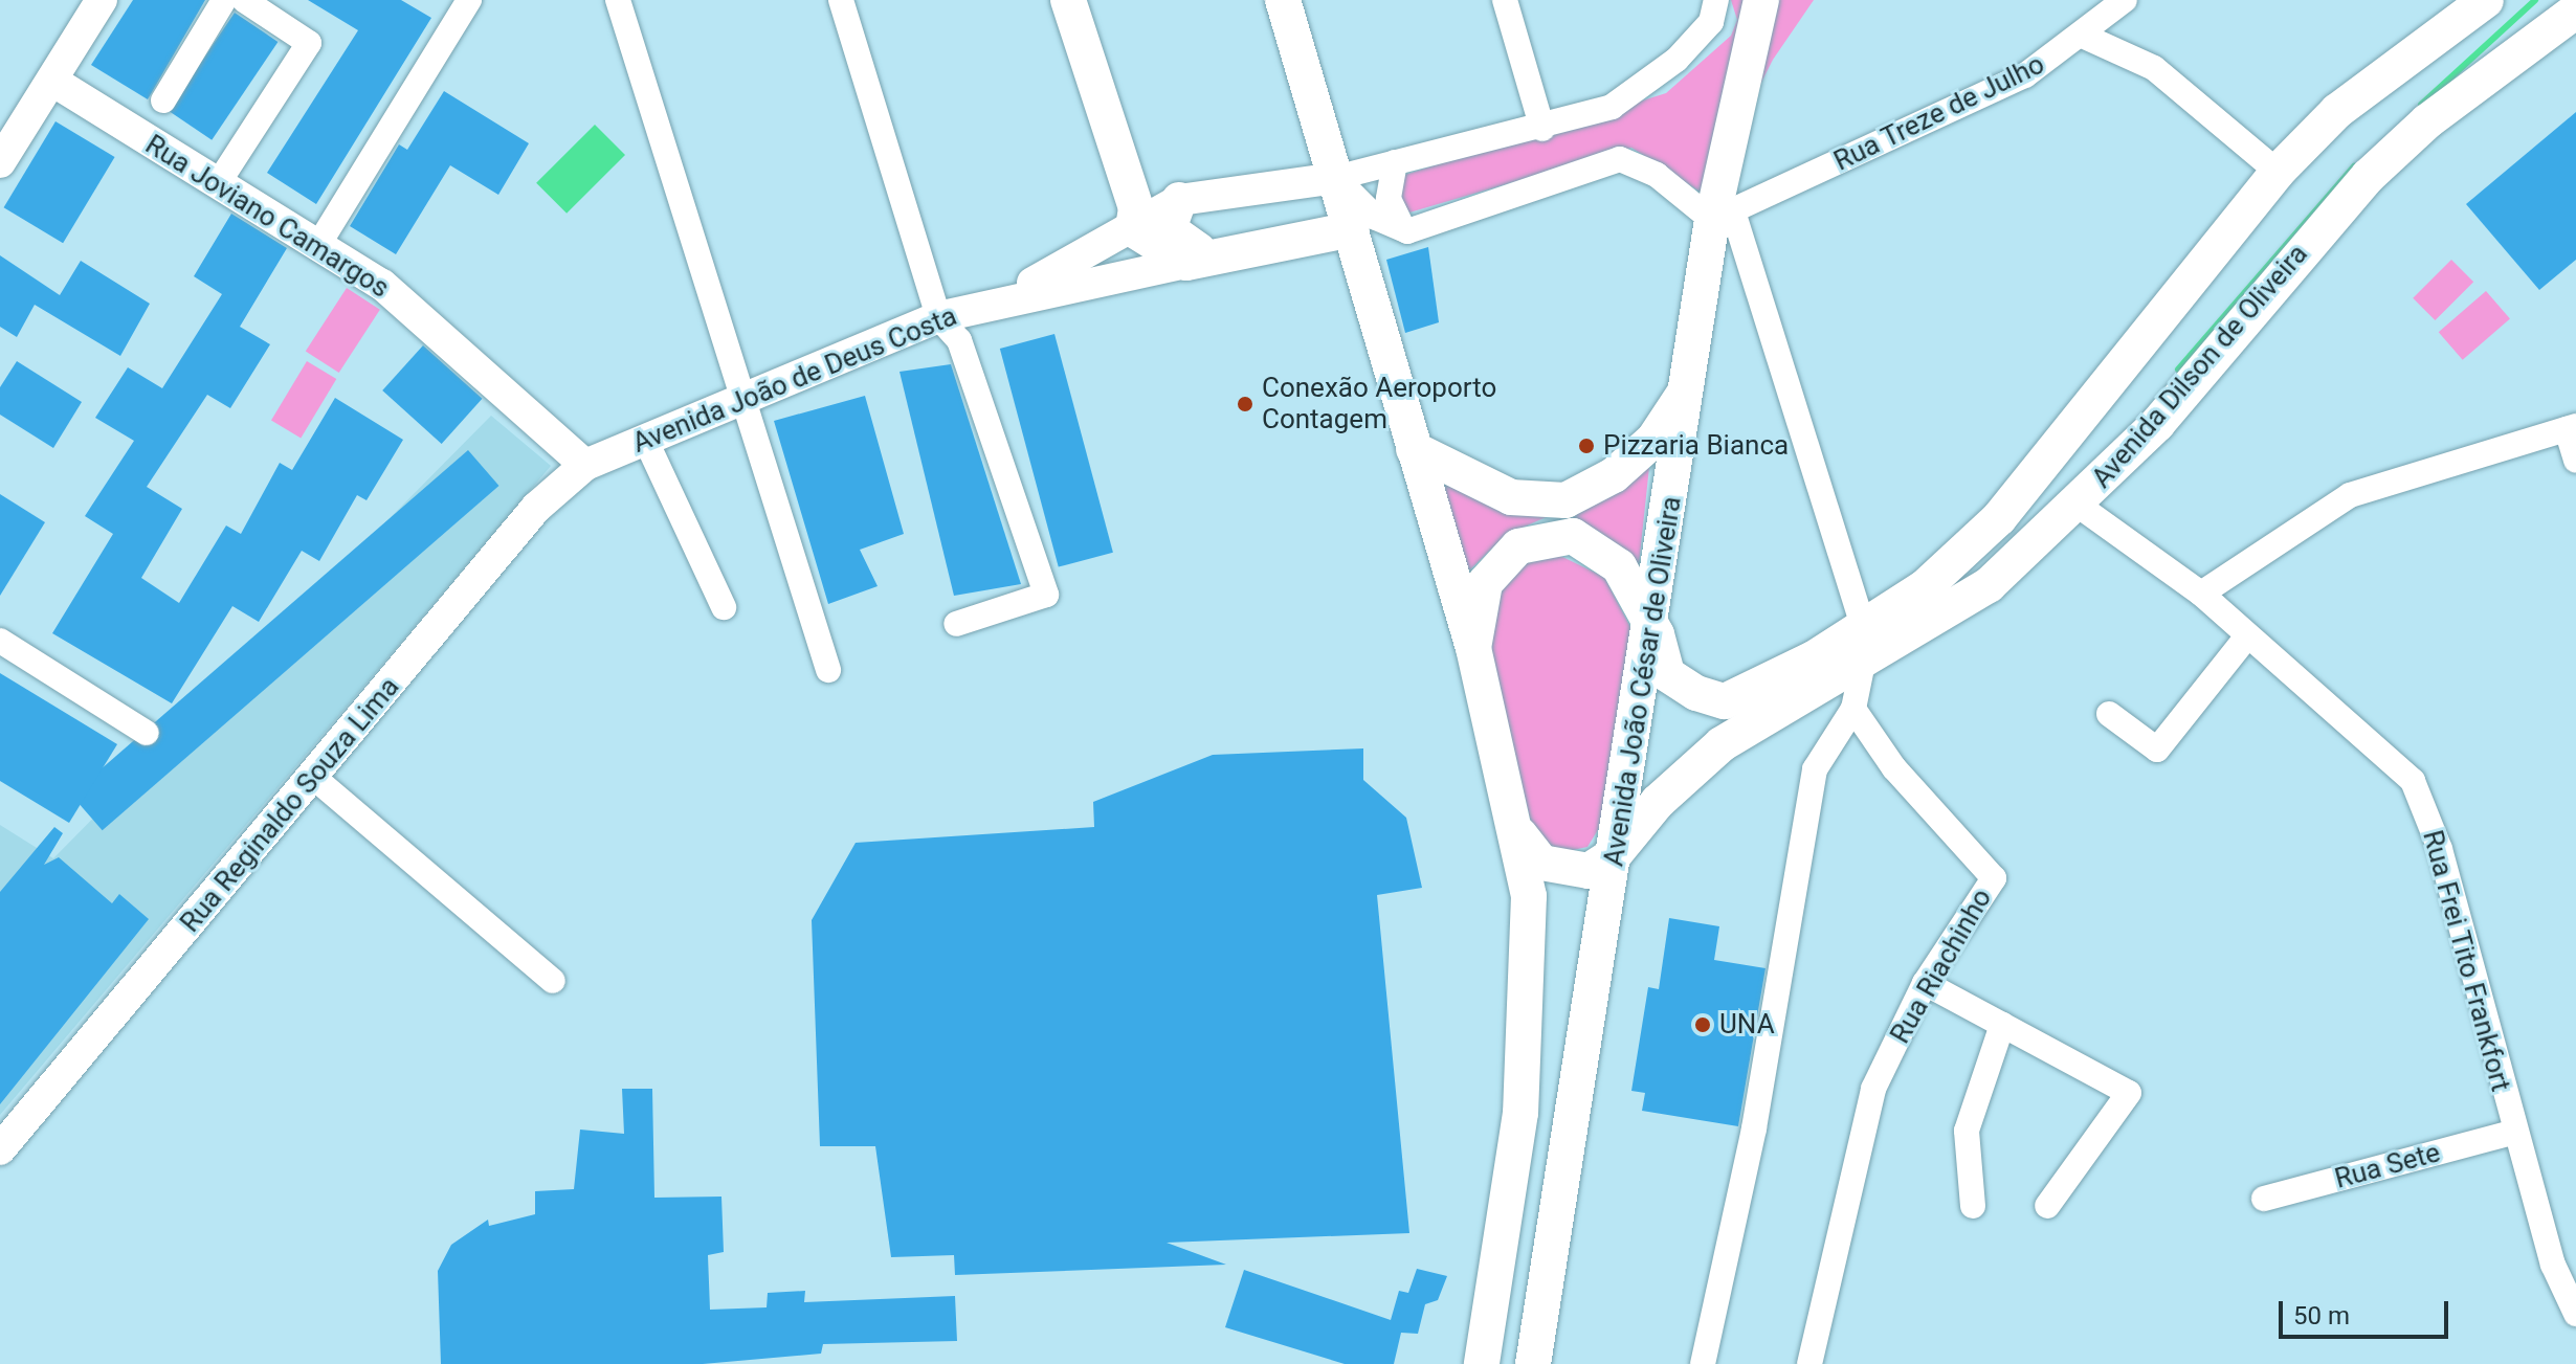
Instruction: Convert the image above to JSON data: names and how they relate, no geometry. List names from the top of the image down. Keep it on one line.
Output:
{"streets":{"main road":["Avenida Dilson de Oliveira","Avenida João de Deus Costa","Avenida João César de Oliveira"],"street":["Rua Treze de Julho","Rua Joviano Camargos","Rua Reginaldo Souza Lima","Rua Frei Tito Frankfort","Rua Riachinho","Rua Sete"]},"crossings":[["Rua Treze de Julho","Avenida João César de Oliveira"],["Rua Joviano Camargos","Avenida João de Deus Costa"],["Rua Joviano Camargos","Rua Reginaldo Souza Lima"],["Avenida Dilson de Oliveira","Avenida João César de Oliveira"],["Avenida Dilson de Oliveira","Rua Frei Tito Frankfort"],["Avenida João de Deus Costa","Rua Reginaldo Souza Lima"],["Rua Frei Tito Frankfort","Rua Sete"]],"places":["Conexão Aeroporto Contagem","Pizzaria Bianca","UNA"],"scale_bar":"50 m"}
